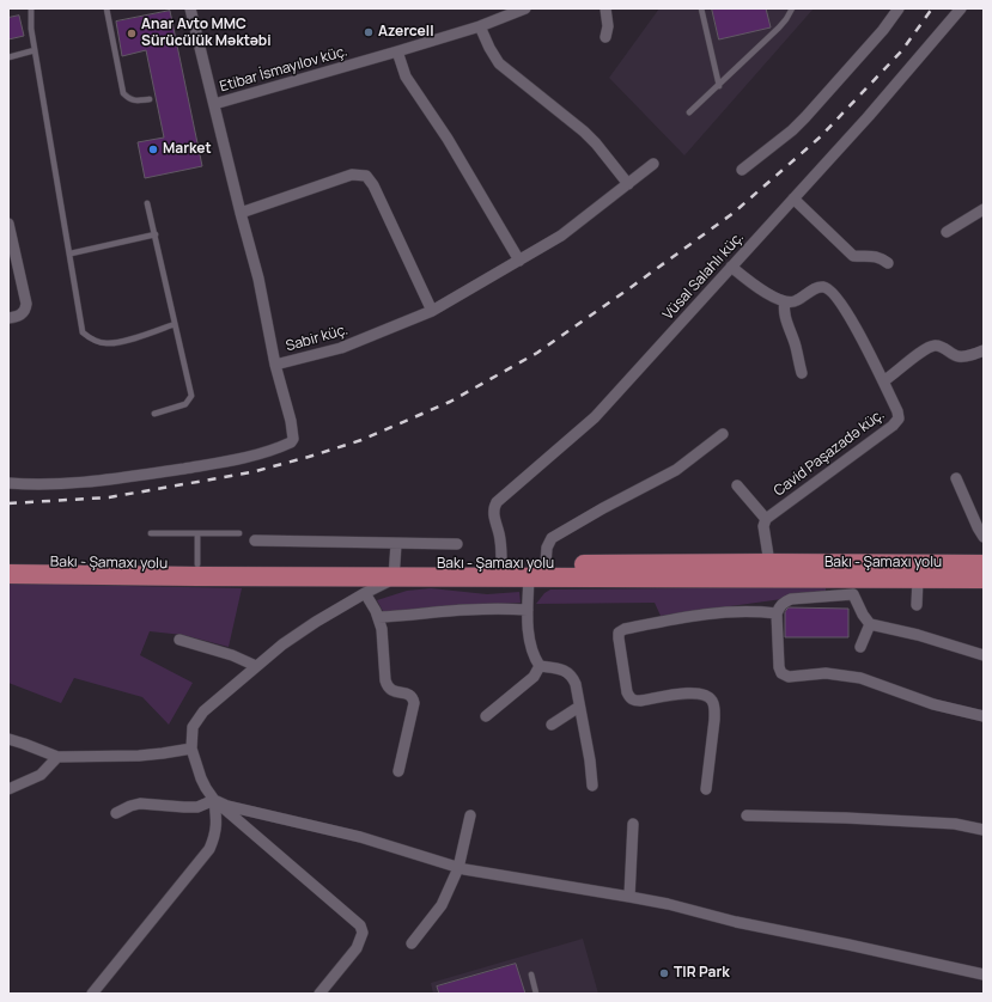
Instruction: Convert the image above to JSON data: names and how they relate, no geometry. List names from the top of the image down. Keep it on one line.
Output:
{"streets":{"highway":["Bakı - Şamaxı yolu"],"street":["Etibar İsmayılov küç.","Vüsal Salahlı küç.","Sabir küç.","Cavid Paşazadə küç."]},"crossings":[["Etibar İsmayılov küç.","Sabir küç."],["Vüsal Salahlı küç.","Bakı - Şamaxı yolu"]],"places":["Azercell","Anar Avto MMC Sürücülük Məktəbi","Market","TIR Park"]}
